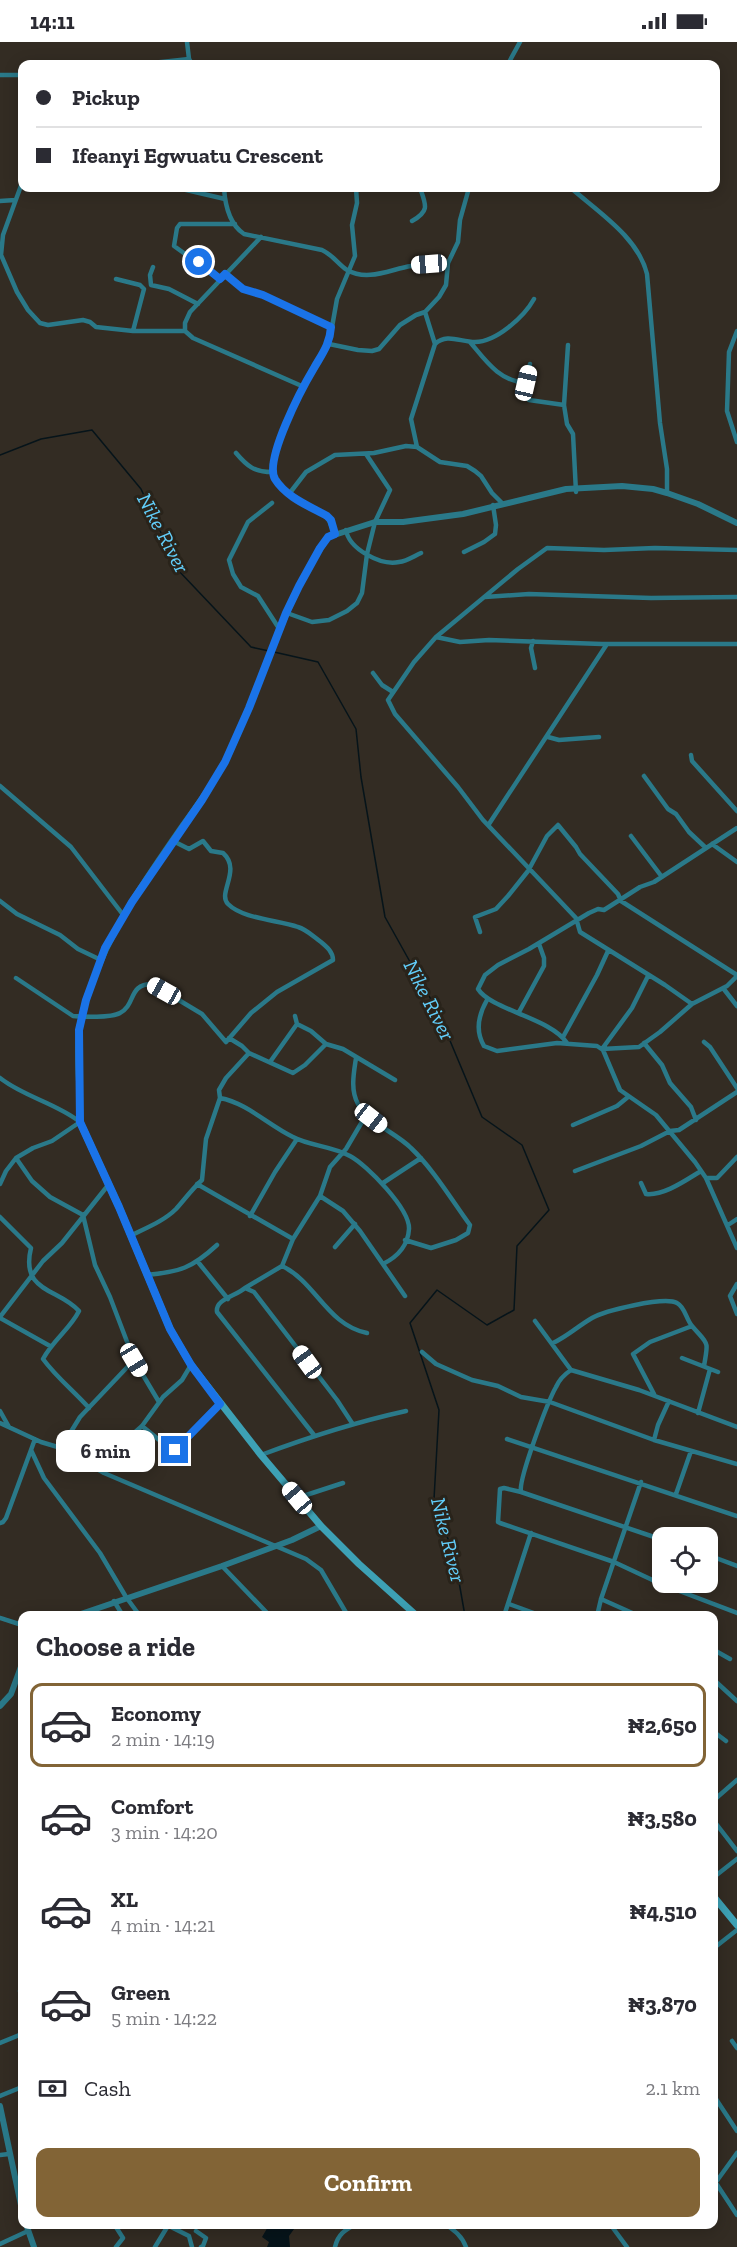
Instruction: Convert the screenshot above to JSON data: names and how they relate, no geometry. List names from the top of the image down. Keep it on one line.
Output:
{"water":["Nike River"],"page":{"status":"14:11","banner":["Pickup","Ifeanyi Egwuatu Crescent"],"bubble":"6 min","heading":"Choose a ride","list":[{"name":"Economy","note":"2 min · 14:19","value":"₦2,650"},{"name":"Comfort","note":"3 min · 14:20","value":"₦3,580"},{"name":"XL","note":"4 min · 14:21","value":"₦4,510"},{"name":"Green","note":"5 min · 14:22","value":"₦3,870"}],"pay":["Cash","2.1 km"],"buttons":"Confirm"}}
